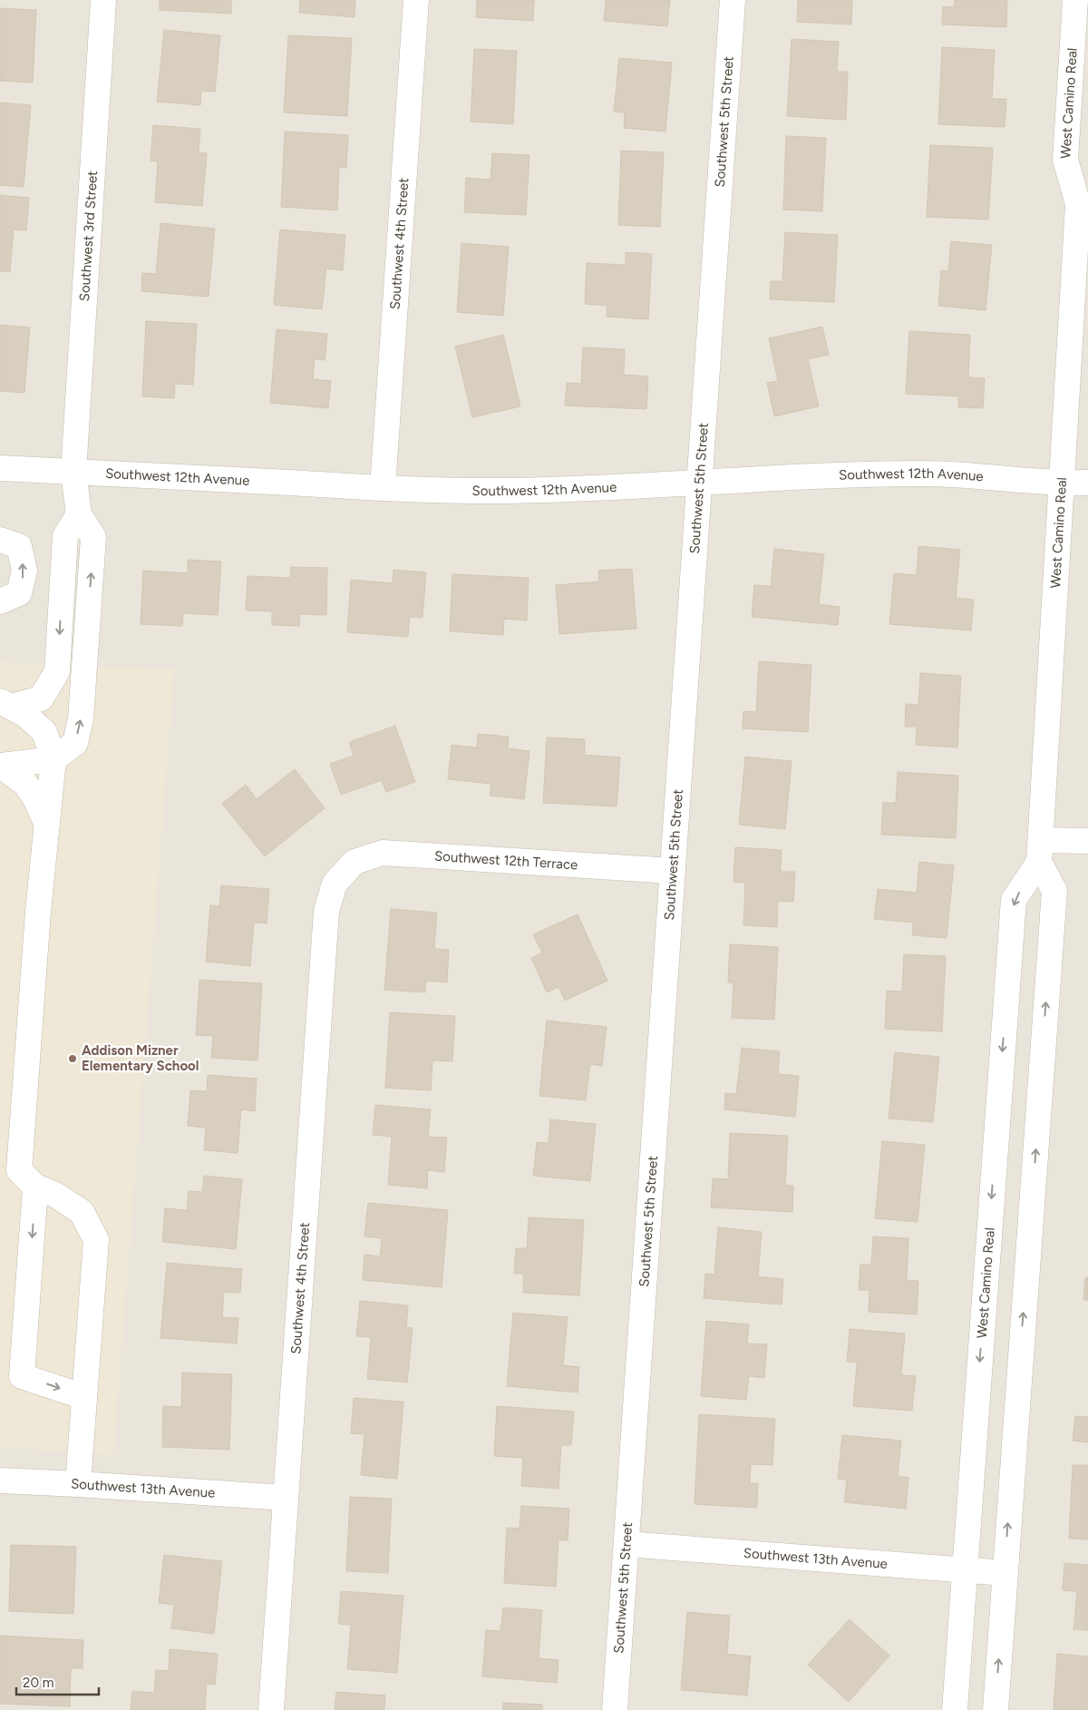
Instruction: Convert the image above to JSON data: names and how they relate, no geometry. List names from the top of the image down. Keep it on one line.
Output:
{"streets":{"street":["West Camino Real","Southwest 5th Street","Southwest 3rd Street","Southwest 4th Street","Southwest 12th Avenue","Southwest 12th Terrace","Southwest 13th Avenue"]},"crossings":[["West Camino Real","Southwest 12th Avenue"],["West Camino Real","Southwest 13th Avenue"],["Southwest 5th Street","Southwest 12th Avenue"],["Southwest 5th Street","Southwest 12th Terrace"],["Southwest 5th Street","Southwest 13th Avenue"],["Southwest 3rd Street","Southwest 12th Avenue"],["Southwest 4th Street","Southwest 12th Avenue"],["Southwest 4th Street","Southwest 12th Terrace"],["Southwest 4th Street","Southwest 13th Avenue"]],"places":["Addison Mizner Elementary School"],"scale_bar":"20 m"}
